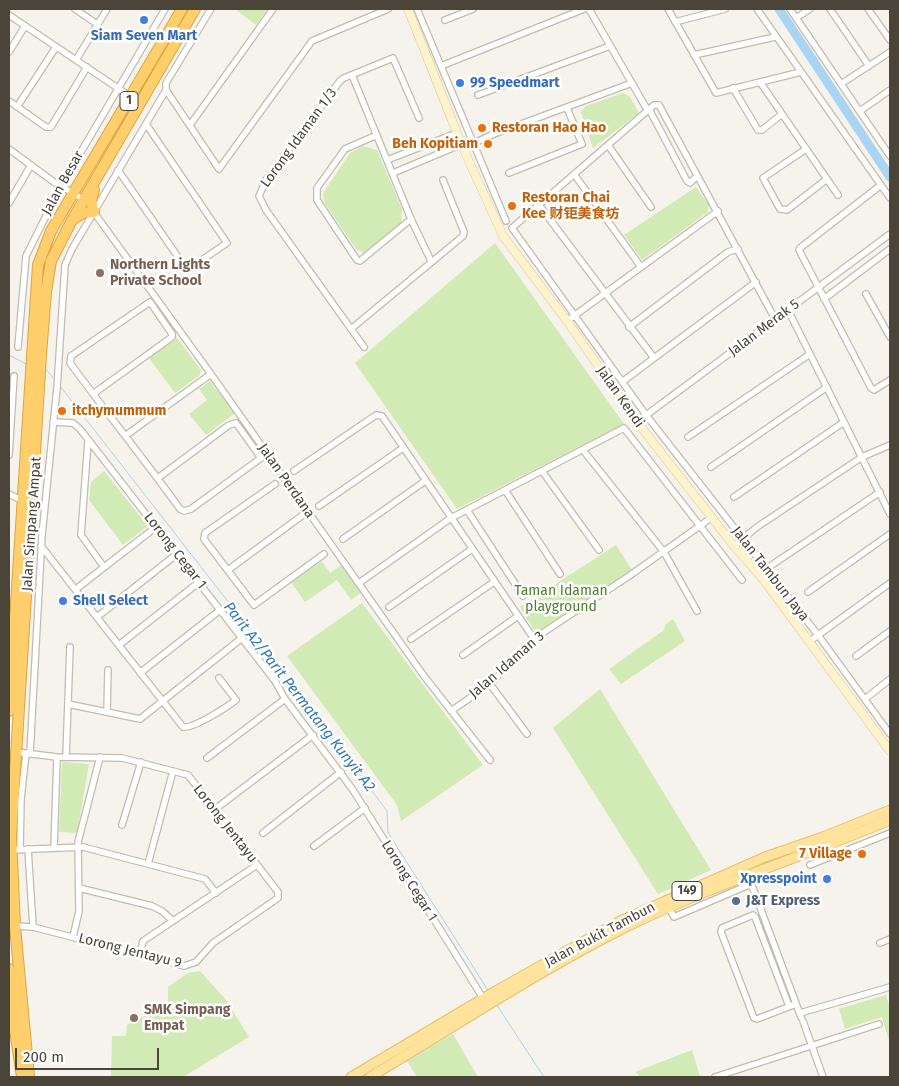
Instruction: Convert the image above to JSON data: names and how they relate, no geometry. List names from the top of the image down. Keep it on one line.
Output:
{"streets":{"highway":["1","Jalan Simpang Ampat"],"main road":["149","Jalan Bukit Tambun"],"street":["Lorong Idaman 1/3","Jalan Besar","Jalan Merak 5","Jalan Kendi","Jalan Perdana","Lorong Cegar 1","Jalan Tambun Jaya","Jalan Idaman 3","Lorong Jentayu","Lorong Jentayu 9"]},"crossings":[["Jalan Merak 5","Jalan Kendi"],["Jalan Merak 5","Jalan Tambun Jaya"],["Jalan Kendi","Jalan Tambun Jaya"],["Jalan Kendi","Jalan Idaman 3"],["Jalan Perdana","Jalan Simpang Ampat"],["Jalan Perdana","Jalan Idaman 3"],["Jalan Simpang Ampat","Lorong Cegar 1"],["Jalan Simpang Ampat","Lorong Jentayu"],["Jalan Simpang Ampat","Lorong Jentayu 9"],["Lorong Cegar 1","Jalan Bukit Tambun"],["Lorong Jentayu","Lorong Jentayu 9"]],"water":["Parit A2/Parit Permatang Kunyit A2"],"parks":["Taman Idaman playground"],"places":["Siam Seven Mart","99 Speedmart","Restoran Hao Hao","Beh Kopitiam","Restoran Chai Kee 财钜美食坊","Northern Lights Private School","itchymummum","Shell Select","7 Village","Xpresspoint","J&T Express","SMK Simpang Empat"],"scale_bar":"200 m"}
